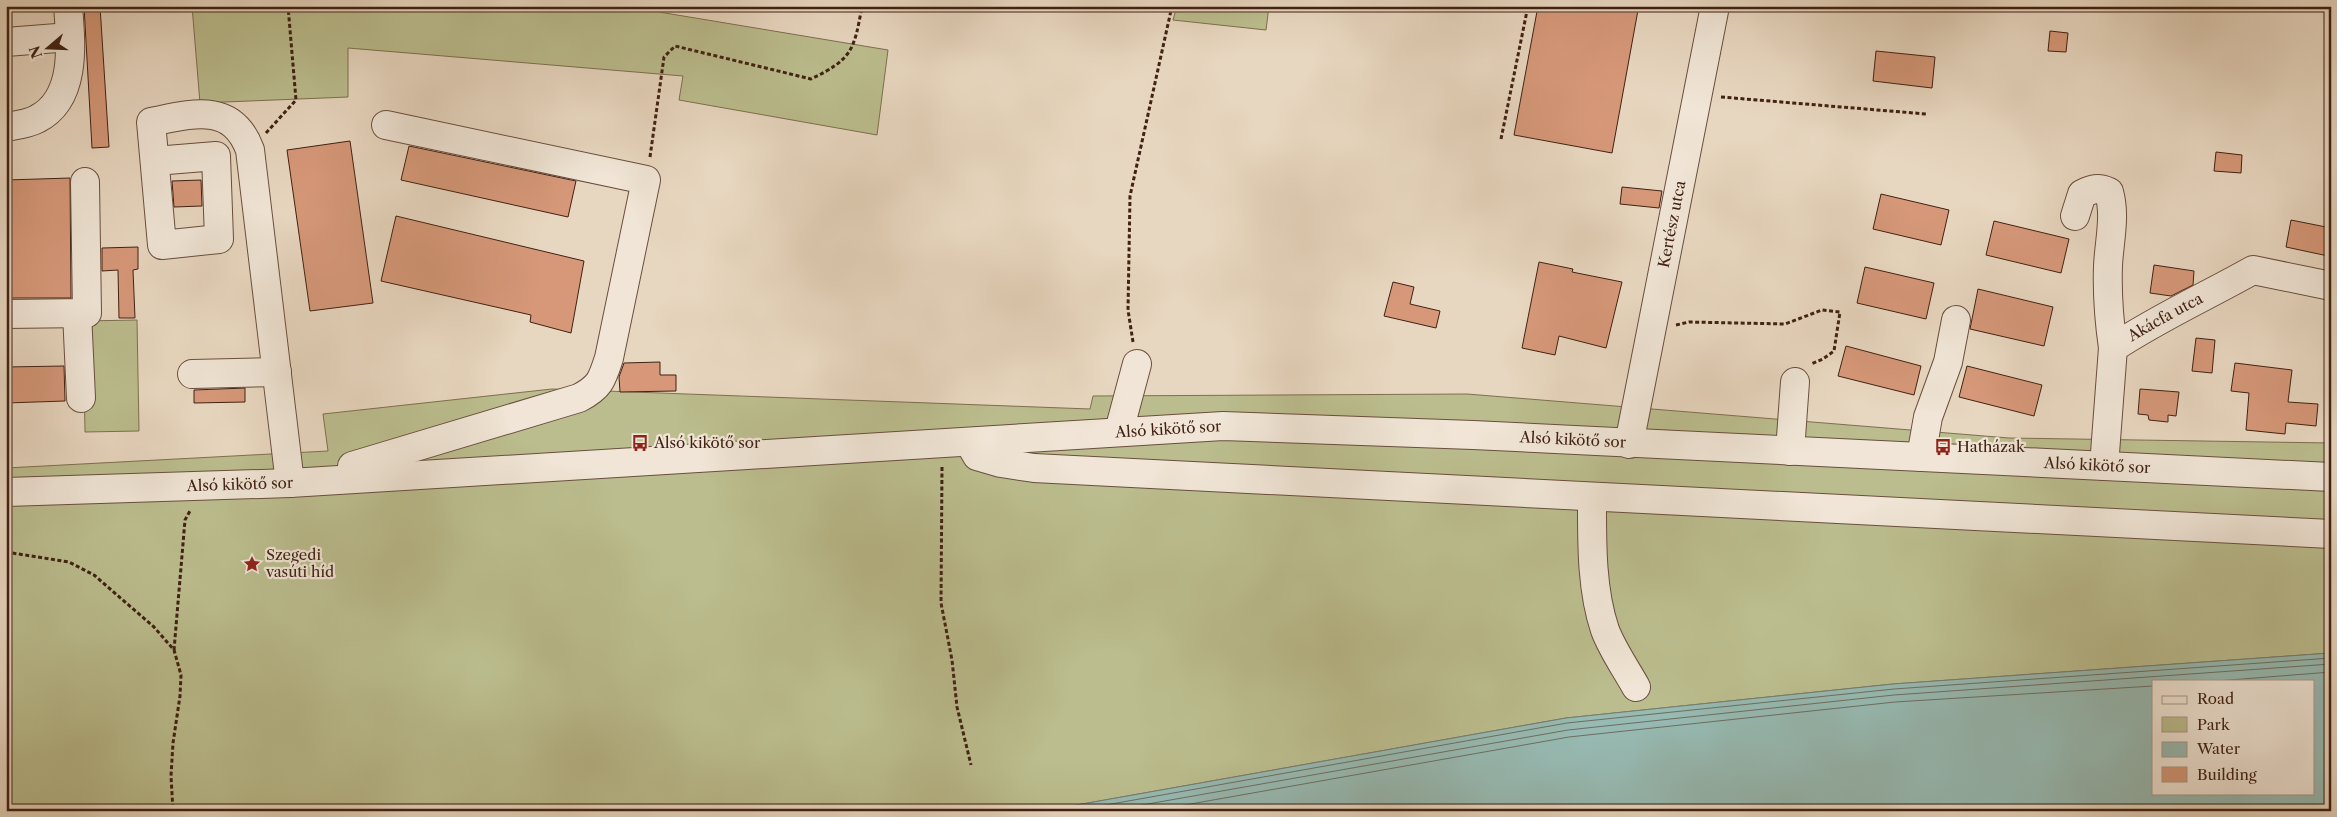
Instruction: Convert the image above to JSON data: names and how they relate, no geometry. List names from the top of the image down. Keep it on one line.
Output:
{"streets":{"street":["Kertész utca","Akácfa utca","Alsó kikötő sor"]},"crossings":[["Kertész utca","Alsó kikötő sor"],["Akácfa utca","Alsó kikötő sor"]],"places":{"bus stop":["Alsó kikötő sor","Hatházak"],"place":["Szegedi vasúti híd"]},"legend":["Road","Park","Water","Building"],"north":"left"}
